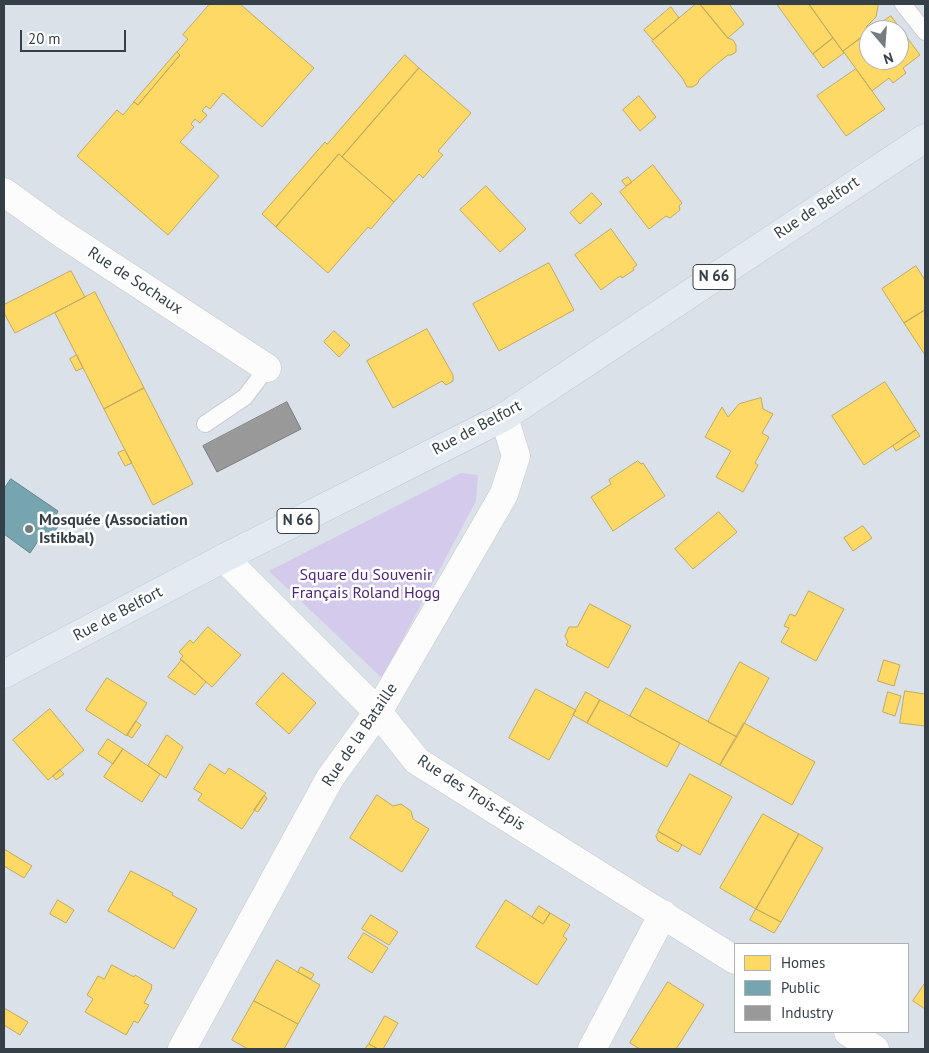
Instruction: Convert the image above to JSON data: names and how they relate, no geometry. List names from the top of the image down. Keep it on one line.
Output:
{"streets":{"main road":["Rue de Belfort","N 66"],"street":["Rue de Sochaux","Rue de la Bataille","Rue des Trois-Épis"]},"crossings":[["Rue de Belfort","Rue de la Bataille"],["Rue de Belfort","Rue des Trois-Épis"],["Rue de la Bataille","Rue des Trois-Épis"]],"parks":["Square du Souvenir Français Roland Hogg"],"places":["Mosquée (Association Istikbal)"],"legend":["Homes","Public","Industry"],"scale_bar":"20 m","north":"bottom"}
